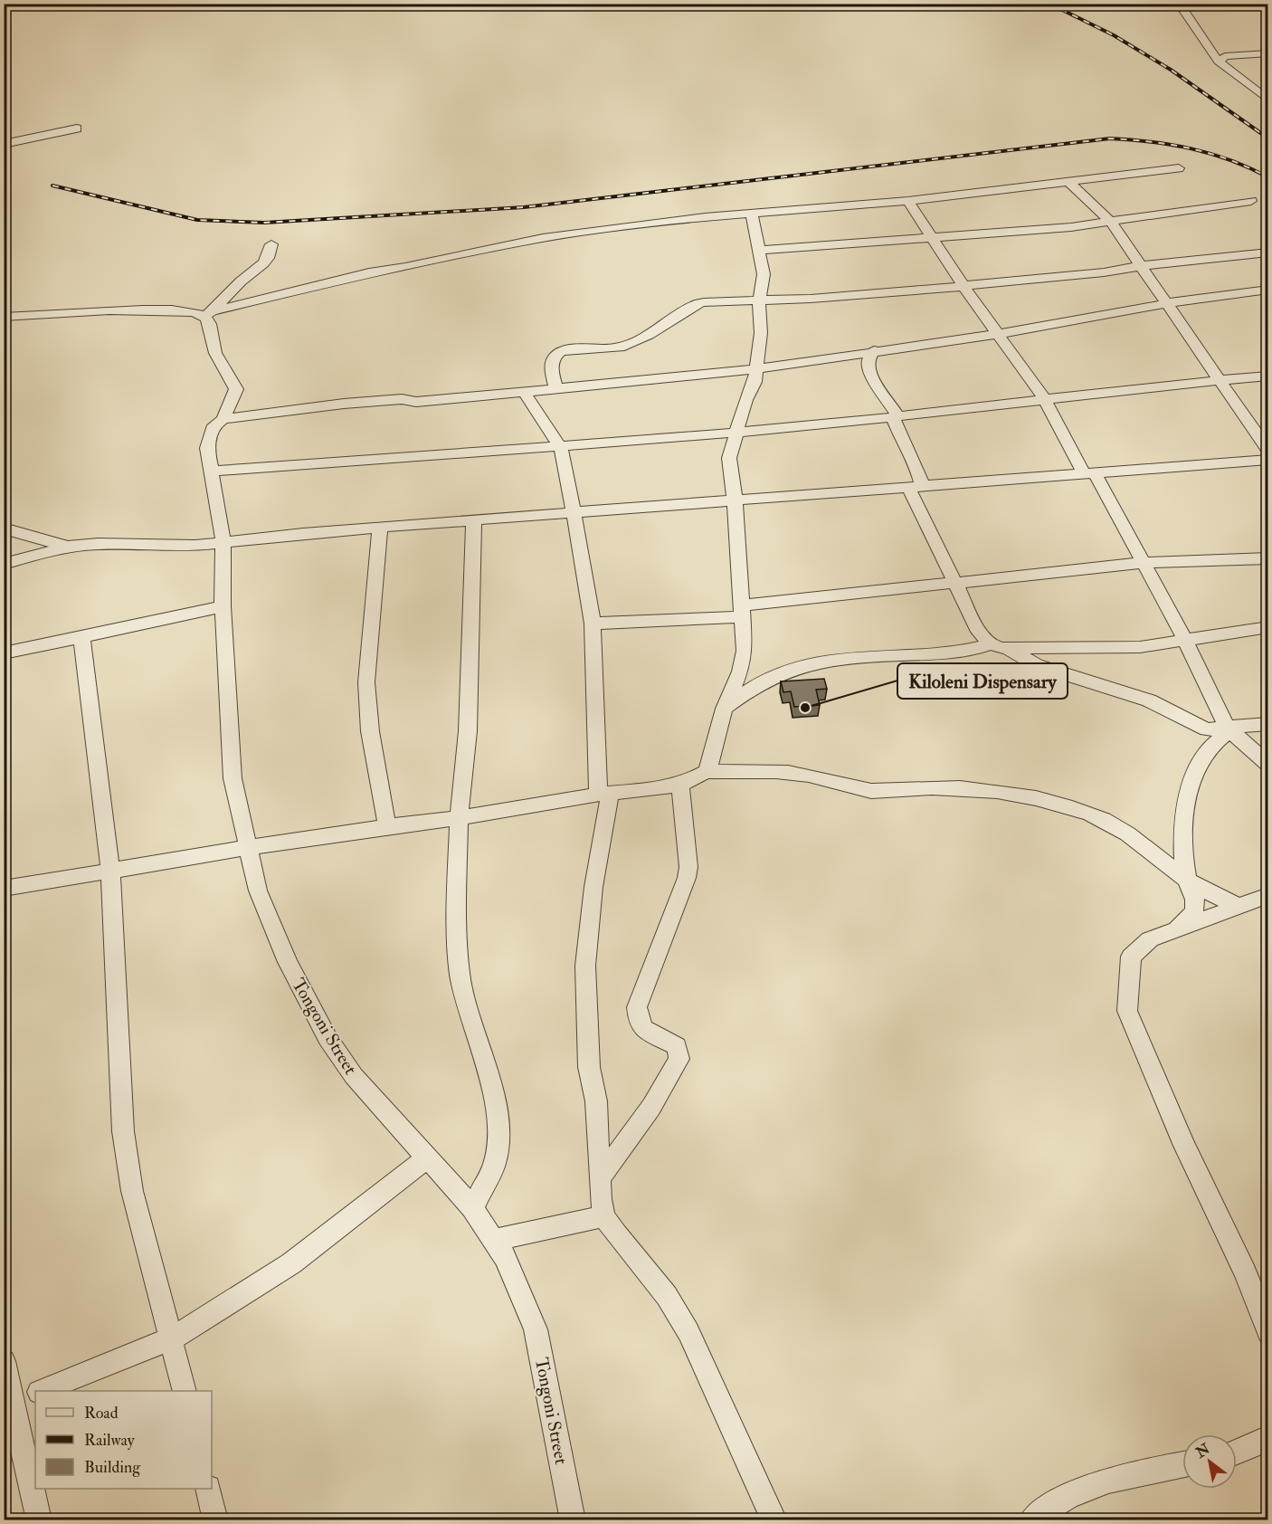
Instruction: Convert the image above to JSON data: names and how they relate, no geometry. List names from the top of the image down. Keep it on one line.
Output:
{"streets":{"street":["Tongoni Street"]},"places":["Kiloleni Dispensary"],"legend":["Road","Railway","Building"],"north":"top left"}
